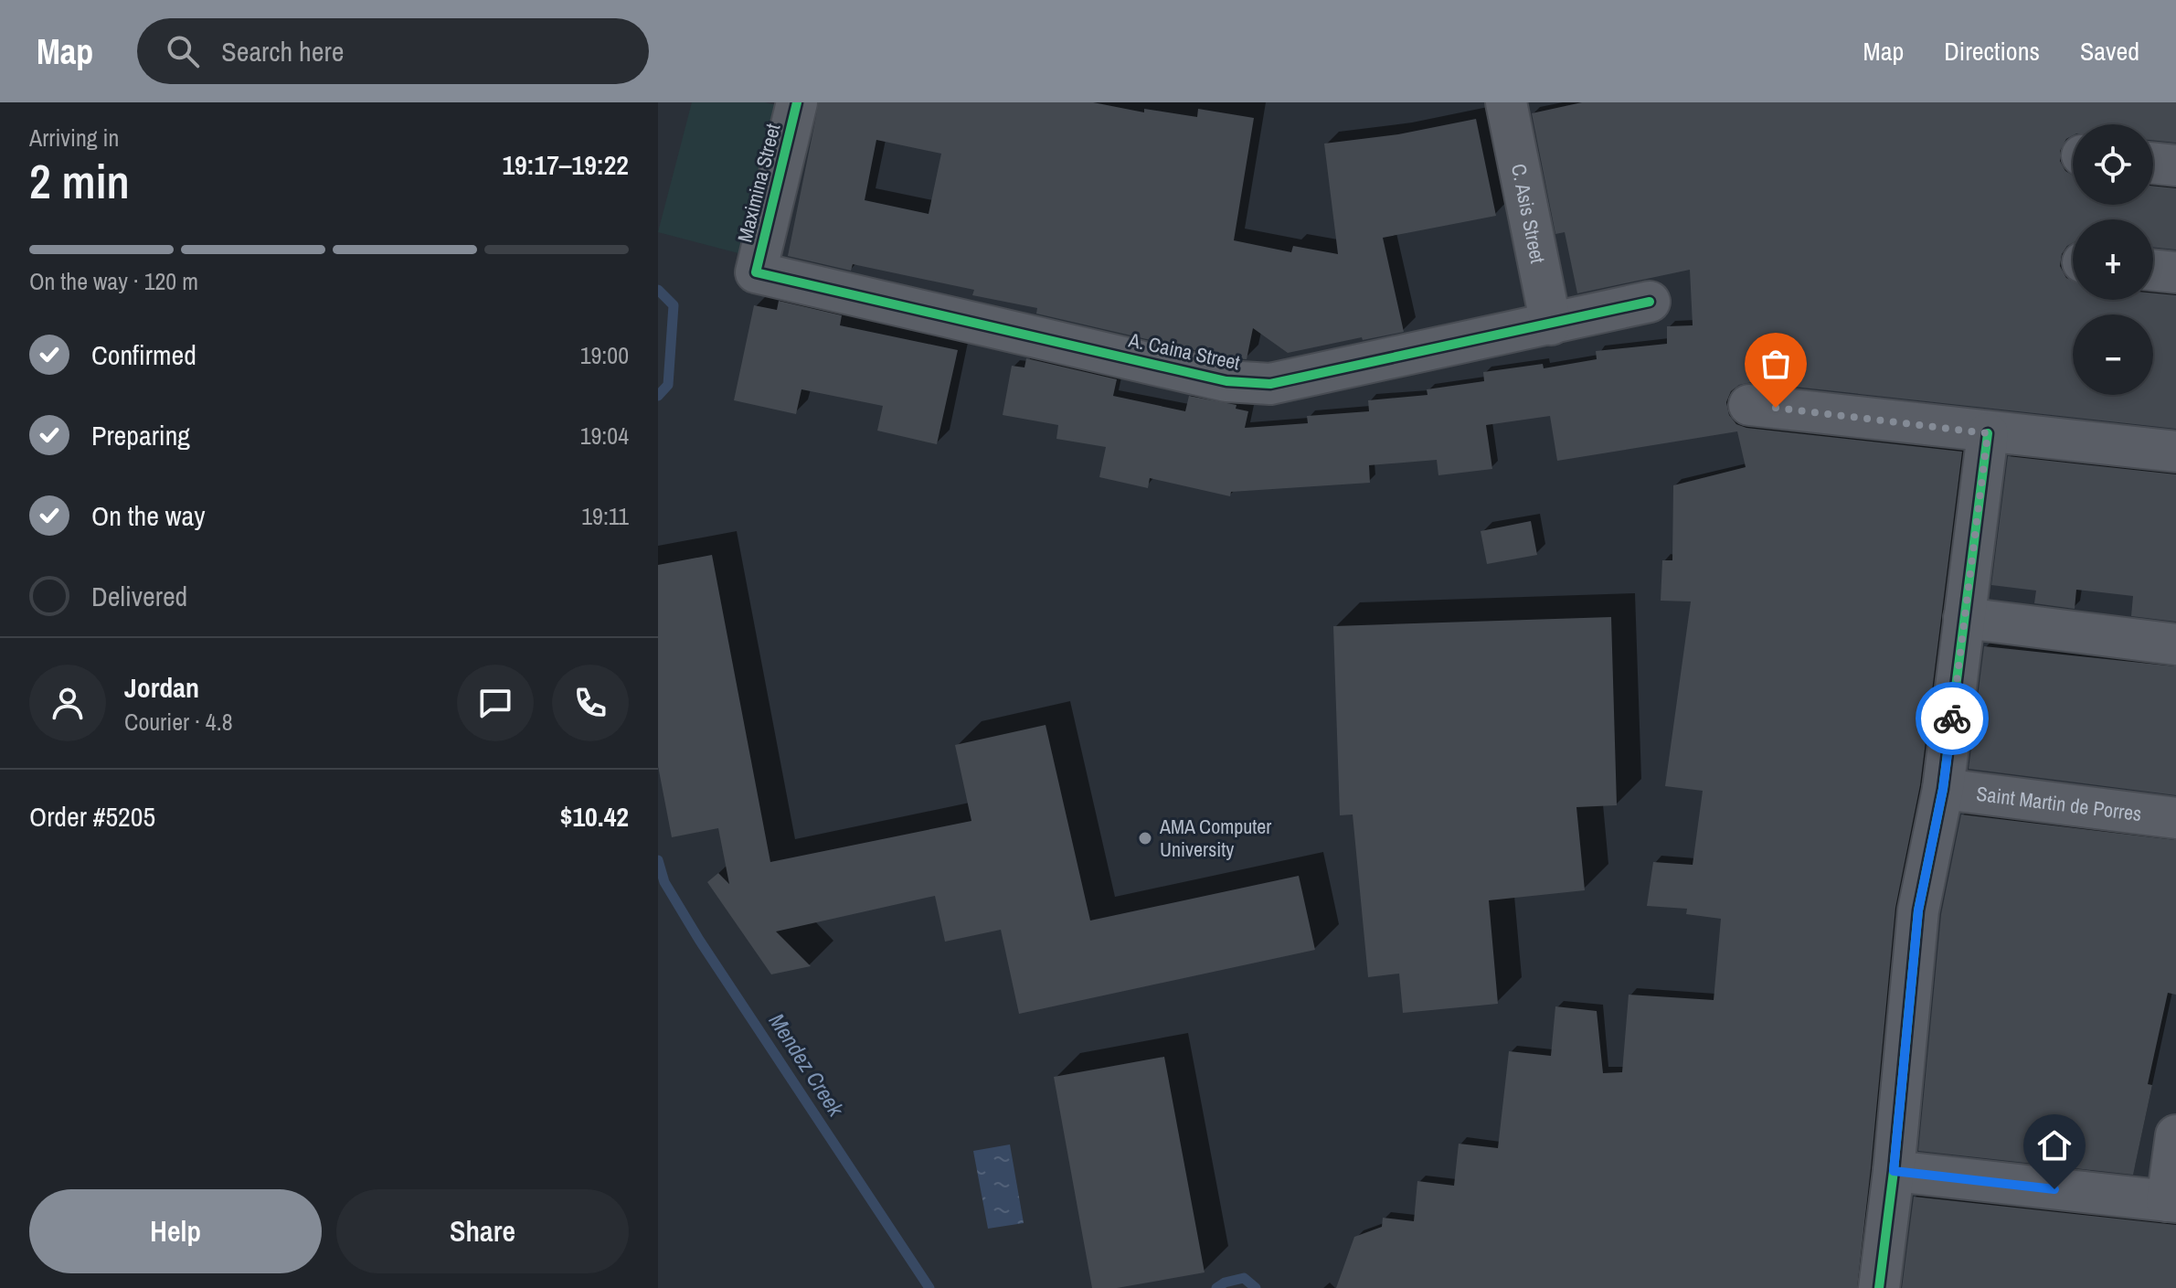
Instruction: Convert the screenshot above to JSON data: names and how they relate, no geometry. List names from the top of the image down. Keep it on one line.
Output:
{"streets":{"street":["Maximina Street","C. Asis Street","A. Caina Street","Saint Martin de Porres"]},"crossings":[["Maximina Street","A. Caina Street"],["C. Asis Street","A. Caina Street"]],"water":["Mendez Creek"],"places":["AMA Computer University"],"page":{"header":"Map","search":"Search here","nav":["Map","Directions","Saved"],"heading":["2 min","Arriving in","19:17–19:22"],"panel":["Jordan","Courier · 4.8","Order #5205","$10.42"],"map_buttons":["+","−"],"bar":"On the way · 120 m","list":[["Confirmed","19:00"],["Preparing","19:04"],["On the way","19:11"],"Delivered"],"buttons":["Help","Share"]}}
